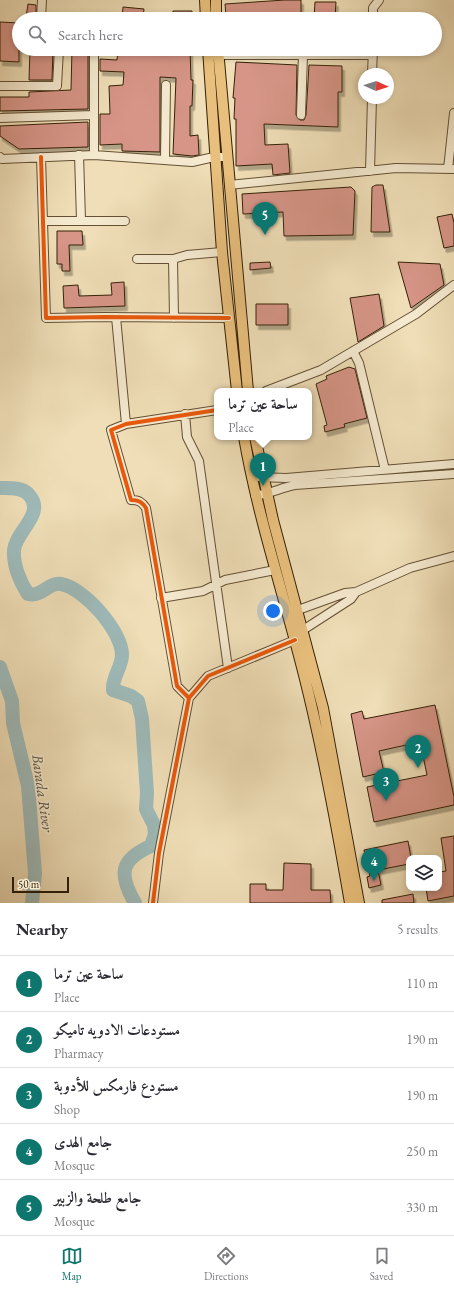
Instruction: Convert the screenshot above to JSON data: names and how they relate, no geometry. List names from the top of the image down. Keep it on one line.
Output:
{"water":["Barada River"],"scale_bar":"50 m","north":"right","page":{"search":"Search here","pins":["5","1","2","3","4"],"popup":["ساحة عين ترما","Place"],"scale":"50 m","heading":["Nearby","5 results"],"list":[{"mark":"1","name":"ساحة عين ترما","note":"Place","value":"110 m"},{"mark":"2","name":"مستودعات الادويه تاميكو","note":"Pharmacy","value":"190 m"},{"mark":"3","name":"مستودع فارمكس للأدوبة","note":"Shop","value":"190 m"},{"mark":"4","name":"جامع الهدى","note":"Mosque","value":"250 m"},{"mark":"5","name":"جامع طلحة والزبير","note":"Mosque","value":"330 m"}],"nav":["Map","Directions","Saved"]}}
